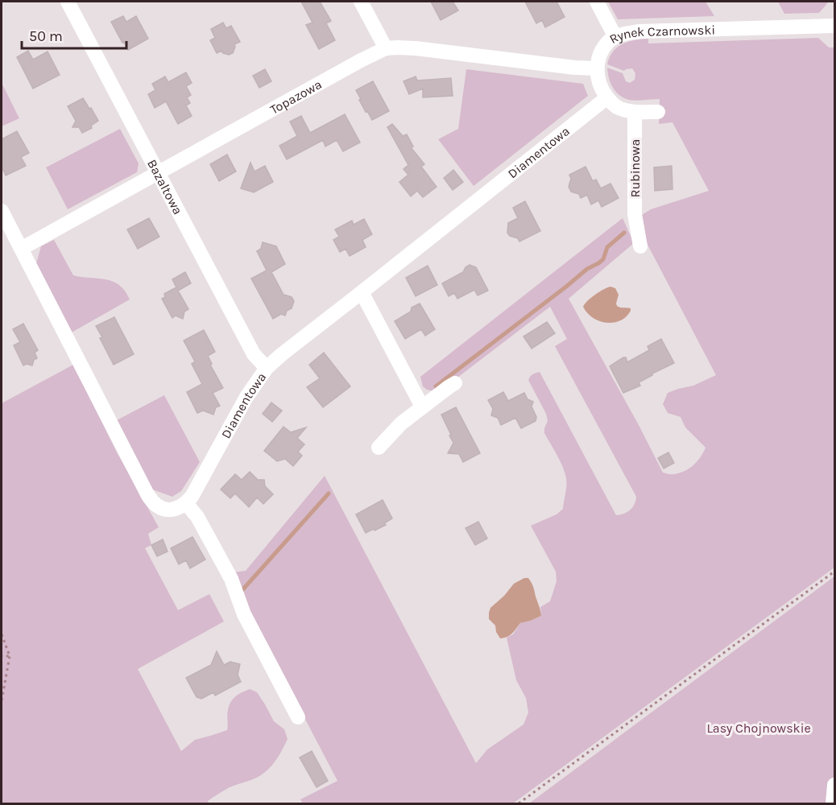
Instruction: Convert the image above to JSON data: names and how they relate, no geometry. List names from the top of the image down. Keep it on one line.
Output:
{"streets":{"street":["Rynek Czarnowski","Topazowa","Diamentowa","Rubinowa","Bazaltowa"]},"crossings":[["Rynek Czarnowski","Topazowa"],["Topazowa","Bazaltowa"],["Diamentowa","Bazaltowa"]],"parks":["Lasy Chojnowskie"],"scale_bar":"50 m"}
